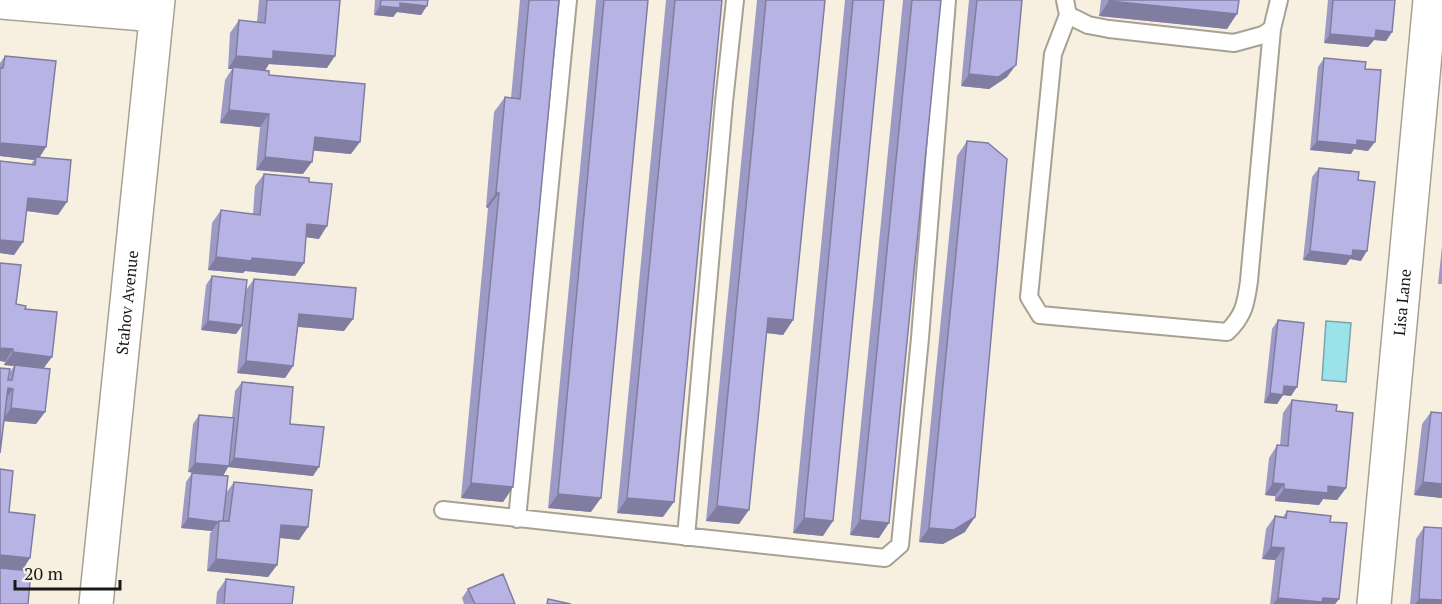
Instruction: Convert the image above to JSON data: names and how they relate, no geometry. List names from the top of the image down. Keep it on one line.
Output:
{"streets":{"street":["Stahov Avenue","Lisa Lane"]},"scale_bar":"20 m"}
